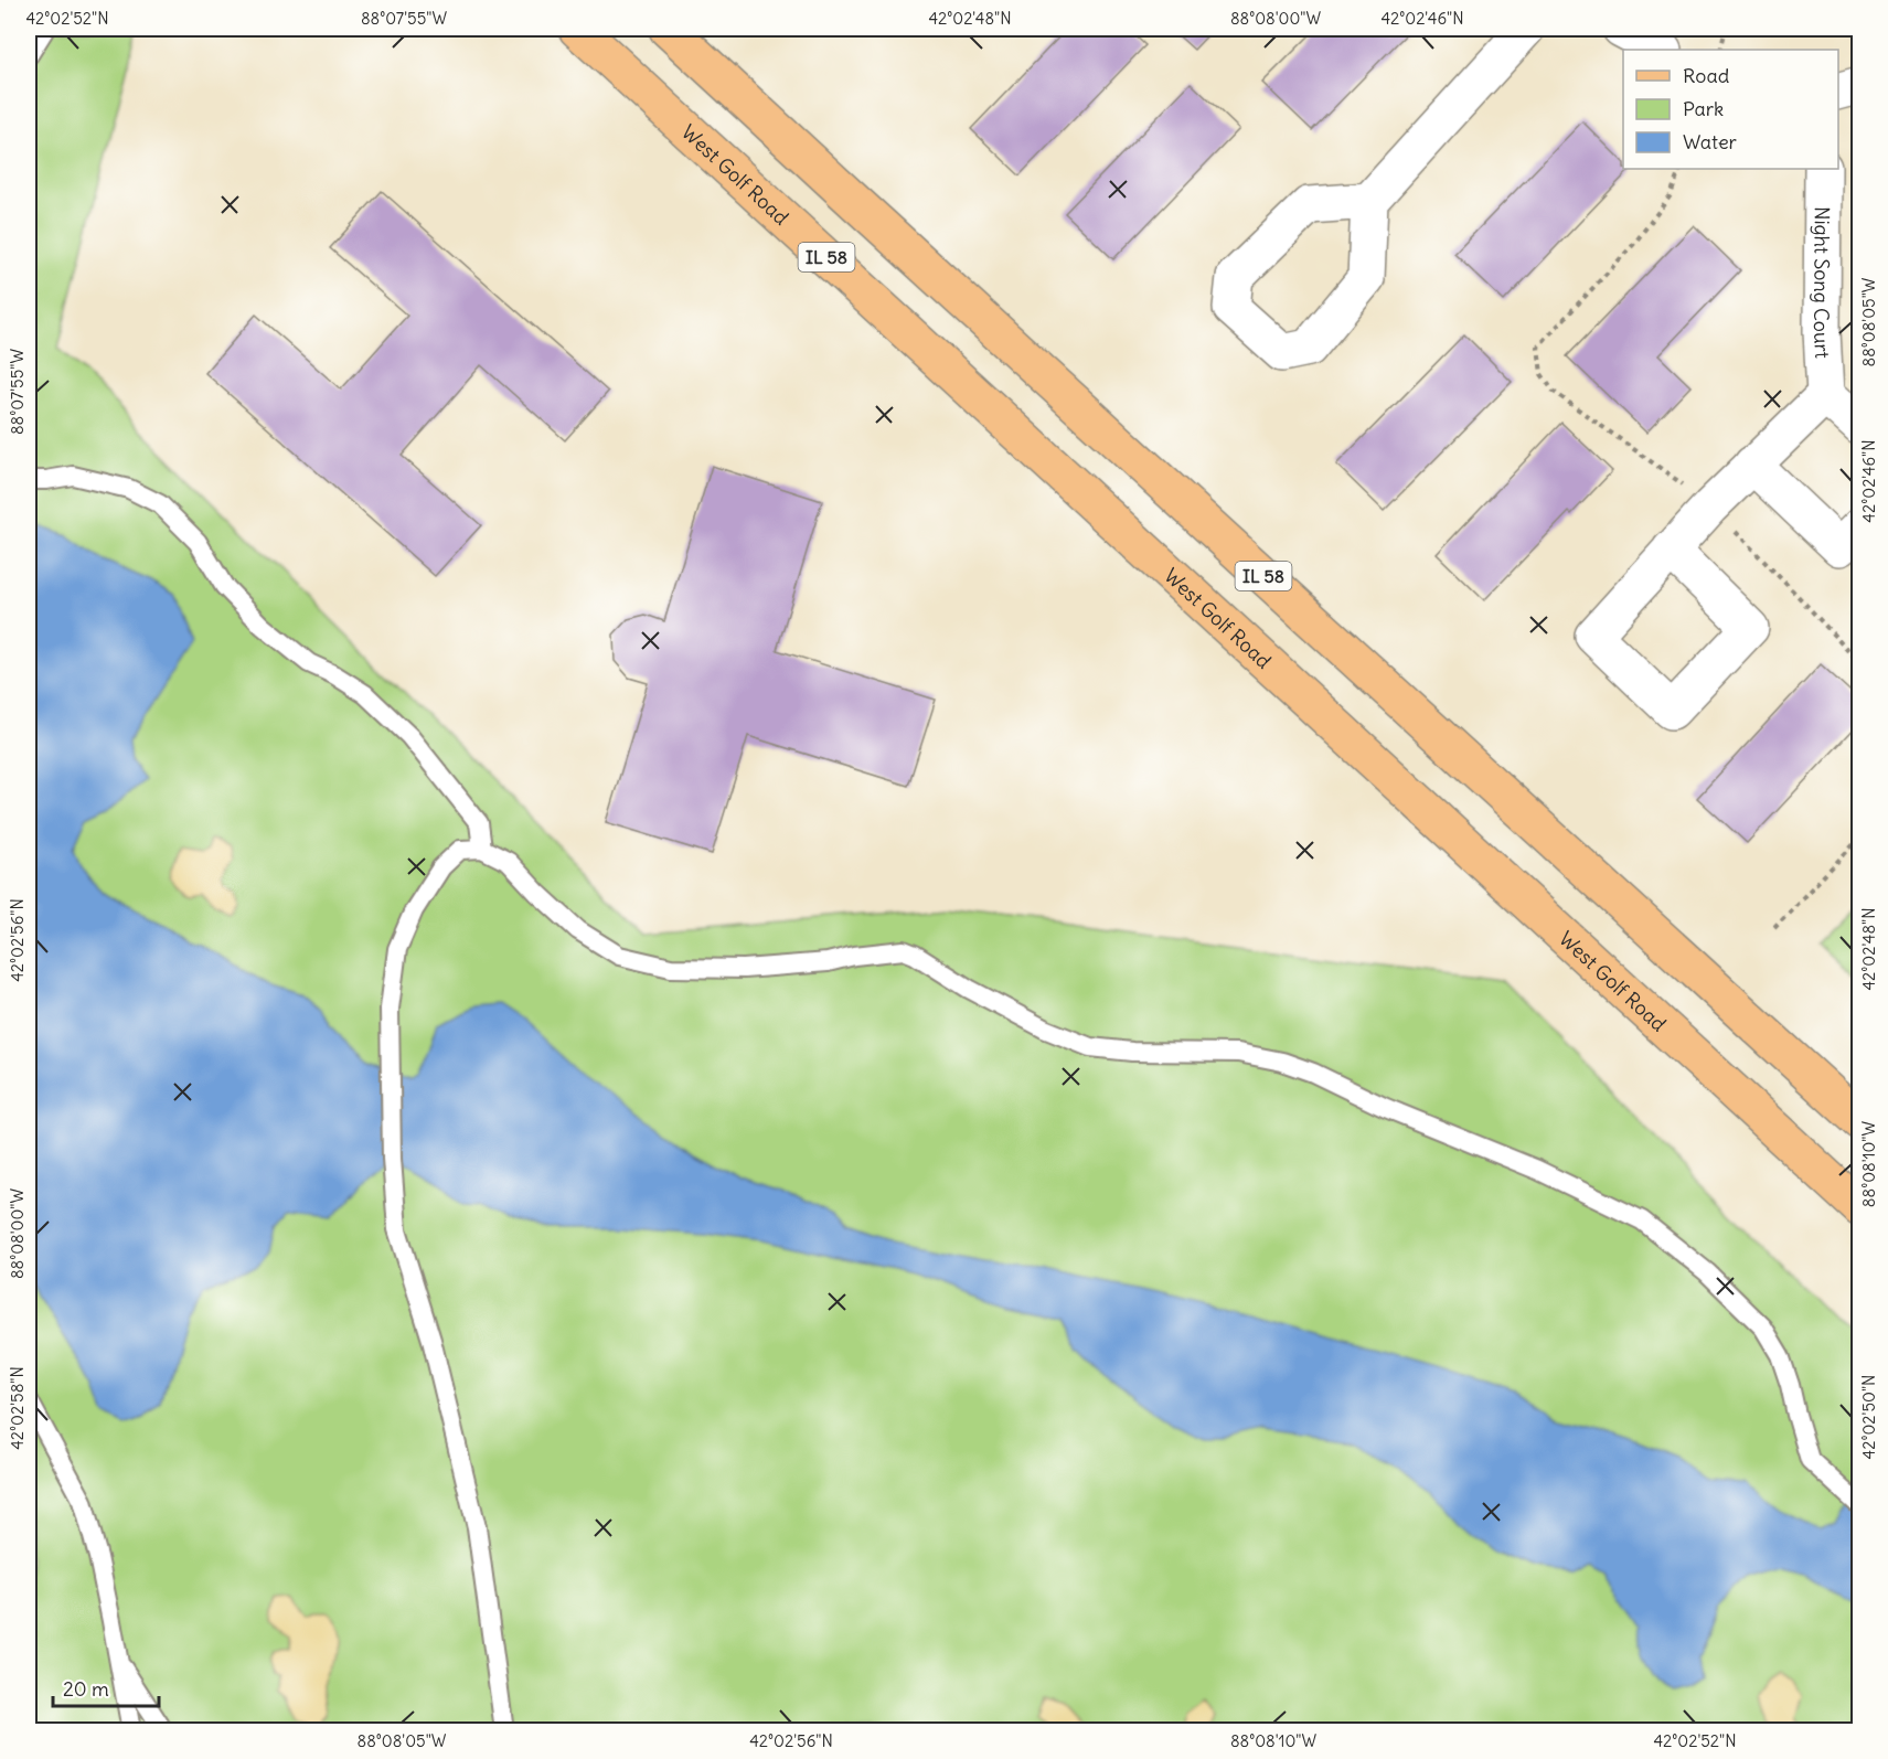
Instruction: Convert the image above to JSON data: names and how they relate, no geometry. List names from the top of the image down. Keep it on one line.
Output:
{"streets":{"main road":["West Golf Road","IL 58"],"street":["Night Song Court"]},"legend":["Road","Park","Water"],"scale_bar":"20 m","coordinates":["42°02'52\"N","88°07'55\"W","42°02'48\"N","88°08'00\"W","42°02'46\"N","88°08'05\"W","42°02'56\"N","88°08'10\"W","42°02'58\"N","42°02'50\"N"]}
